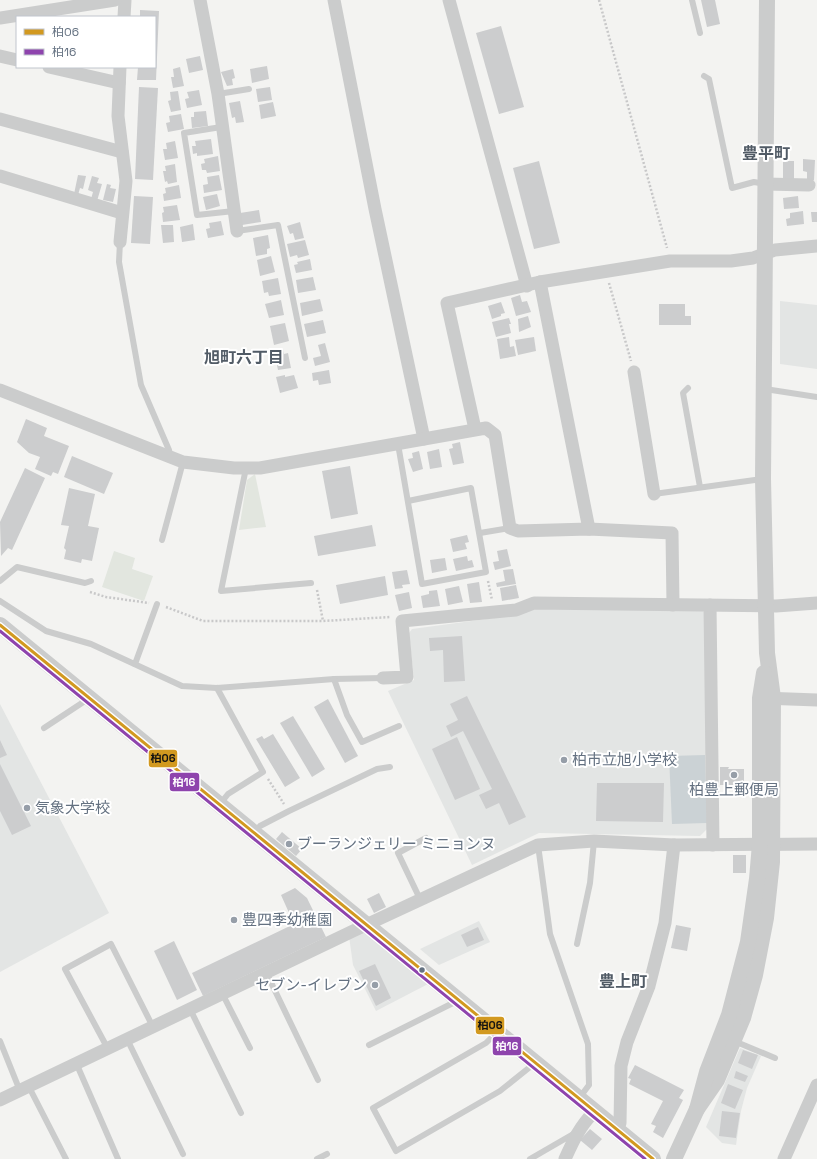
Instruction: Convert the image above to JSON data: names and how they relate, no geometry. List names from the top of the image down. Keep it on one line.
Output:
{"districts":["豊平町","旭町六丁目","豊上町"],"places":["柏市立旭小学校","柏豊上郵便局","気象大学校","ブーランジェリー ミニョンヌ","豊四季幼稚園","セブン-イレブン"],"lines":["transit line 柏06","transit line 柏16"],"legend":["柏06","柏16"]}
